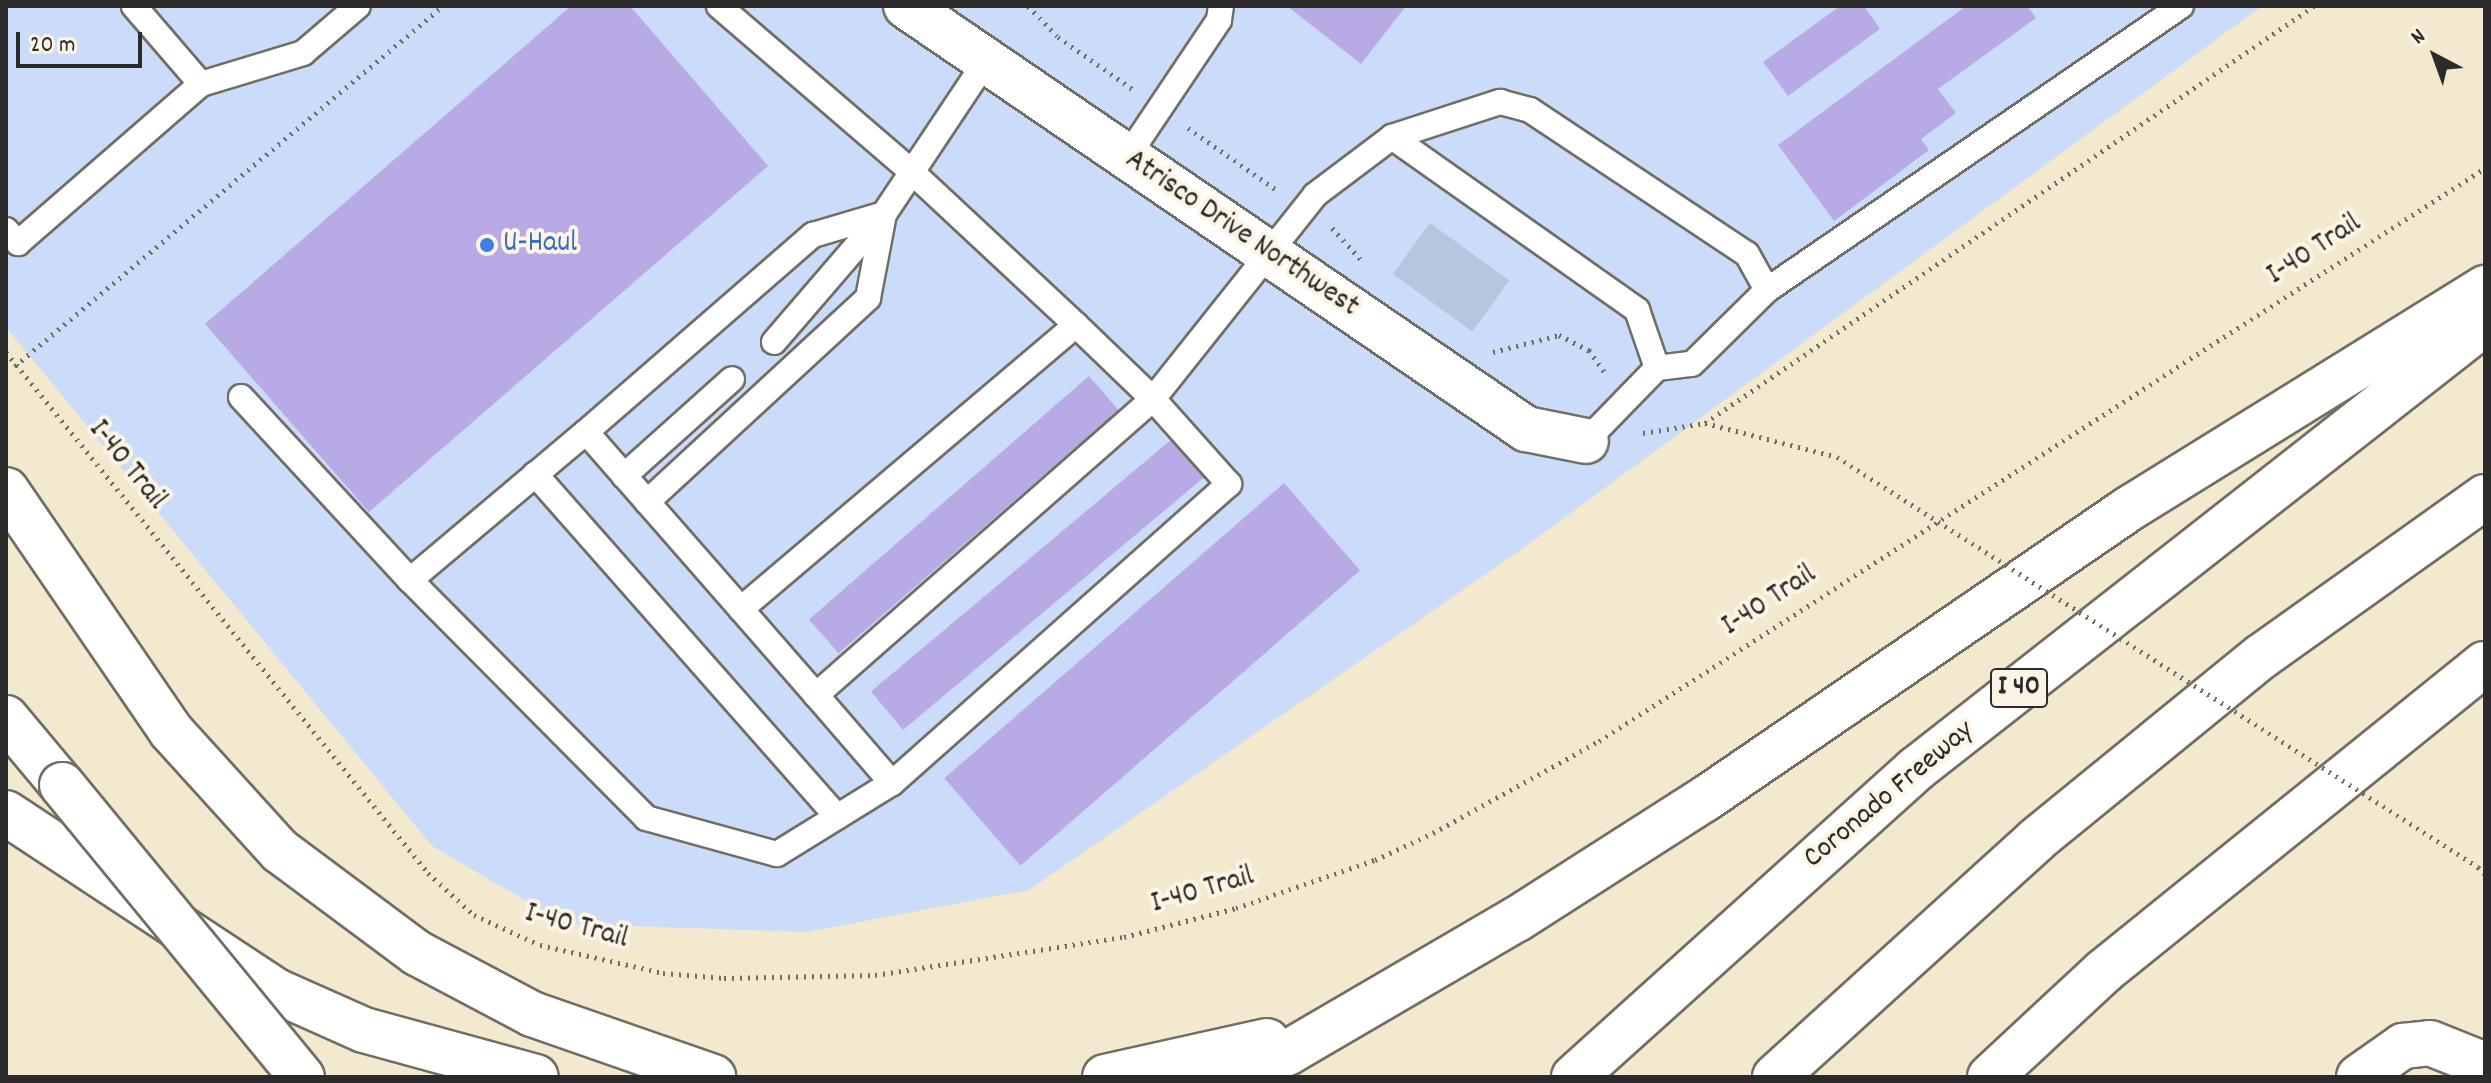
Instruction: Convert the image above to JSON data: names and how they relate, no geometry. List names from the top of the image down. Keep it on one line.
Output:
{"streets":{"main road":["Atrisco Drive Northwest","I 40","Coronado Freeway"],"path":["I-40 Trail"]},"places":["U-Haul"],"scale_bar":"20 m","north":"top left"}
